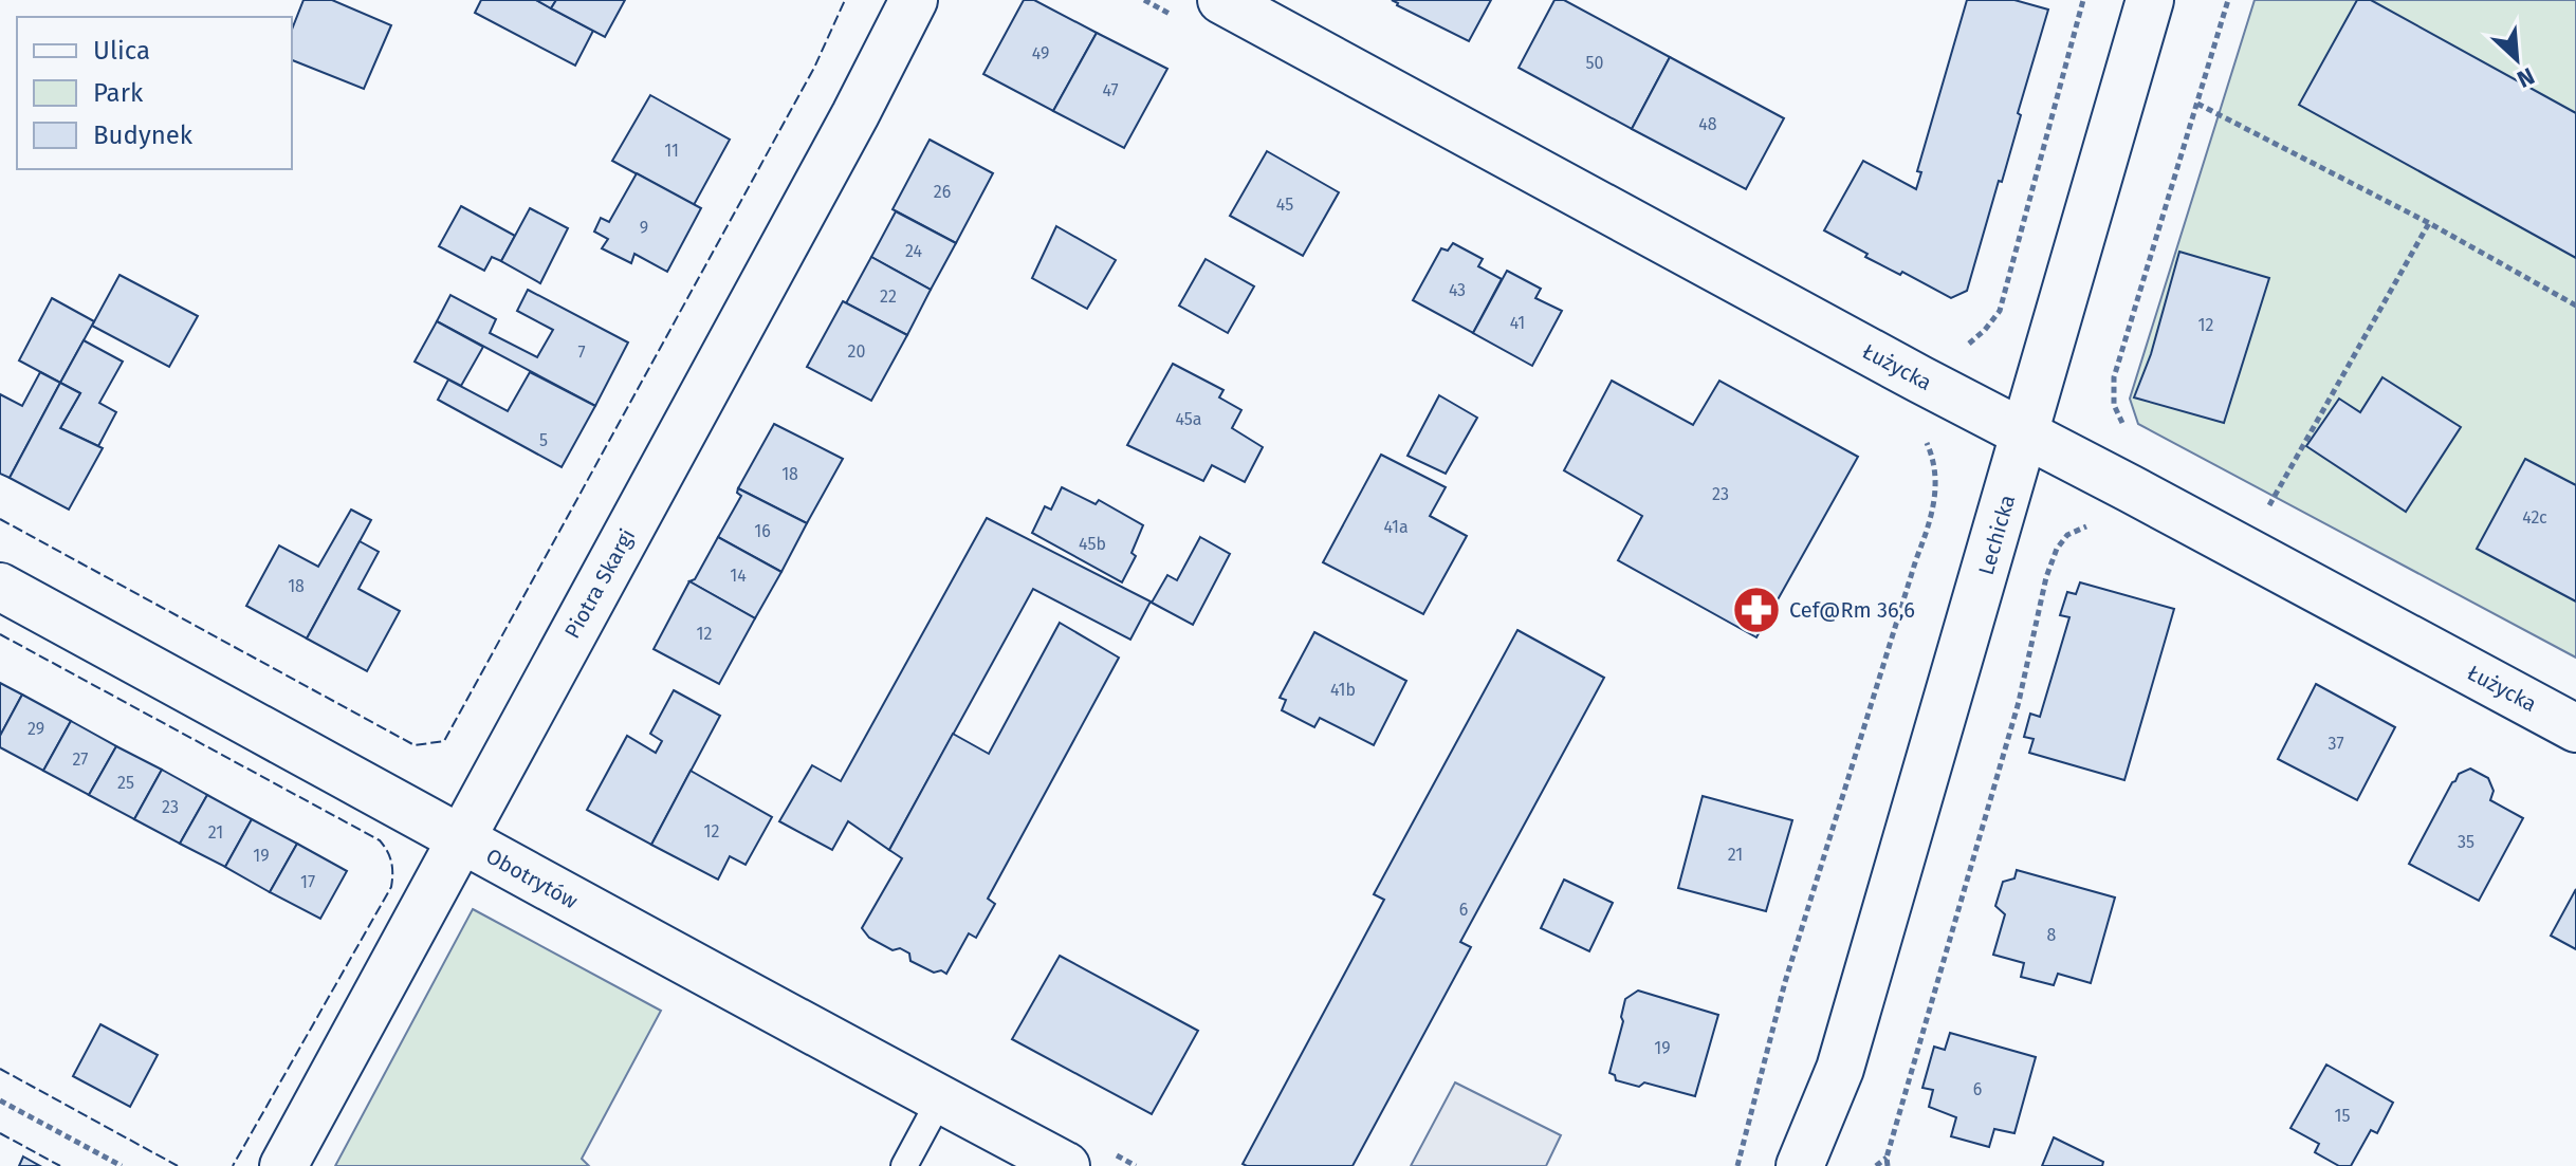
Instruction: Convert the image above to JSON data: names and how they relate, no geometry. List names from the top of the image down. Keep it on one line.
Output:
{"streets":{"street":["Łużycka","Lechicka","Piotra Skargi","Obotrytów"]},"crossings":[["Łużycka","Lechicka"],["Piotra Skargi","Obotrytów"]],"places":{"pharmacy":["Cef@Rm 36,6"]},"house_numbers":["49","50","47","48","11","26","45","9","24","43","22","41","12","20","7","45a","5","18","23","42c","41a","16","45b","14","18","12","41b","29","37","27","25","23","12","21","35","21","19","17","6","8","19","6","15"],"legend":["Ulica","Park","Budynek"],"north":"bottom right"}
